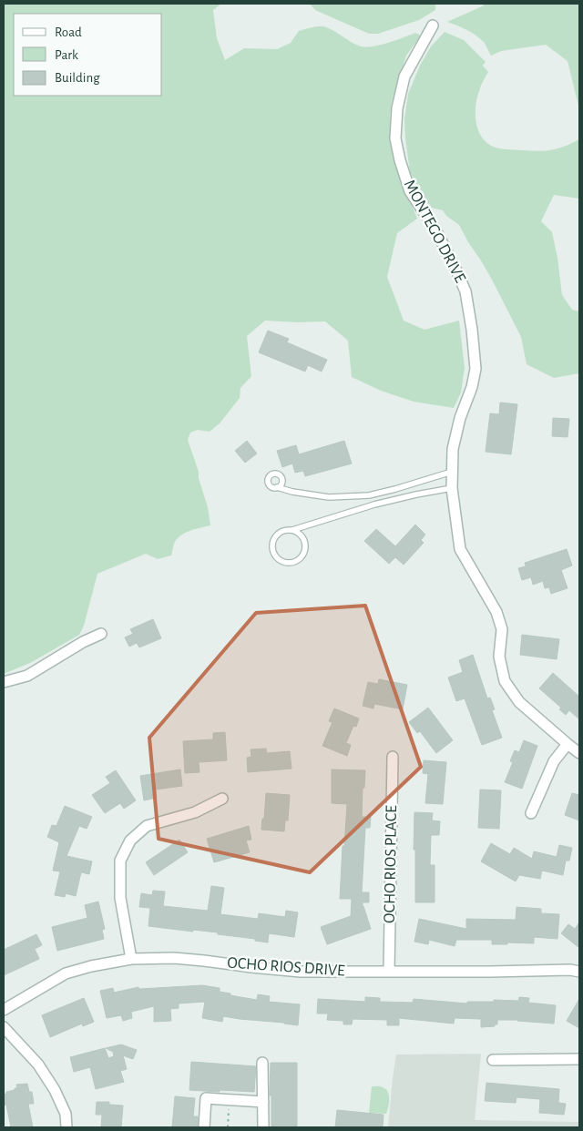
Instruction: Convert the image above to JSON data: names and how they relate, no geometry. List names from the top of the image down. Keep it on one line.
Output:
{"streets":{"street":["MONTEGO DRIVE","OCHO RIOS PLACE","OCHO RIOS DRIVE"]},"crossings":[["OCHO RIOS PLACE","OCHO RIOS DRIVE"]],"legend":["Road","Park","Building"]}
